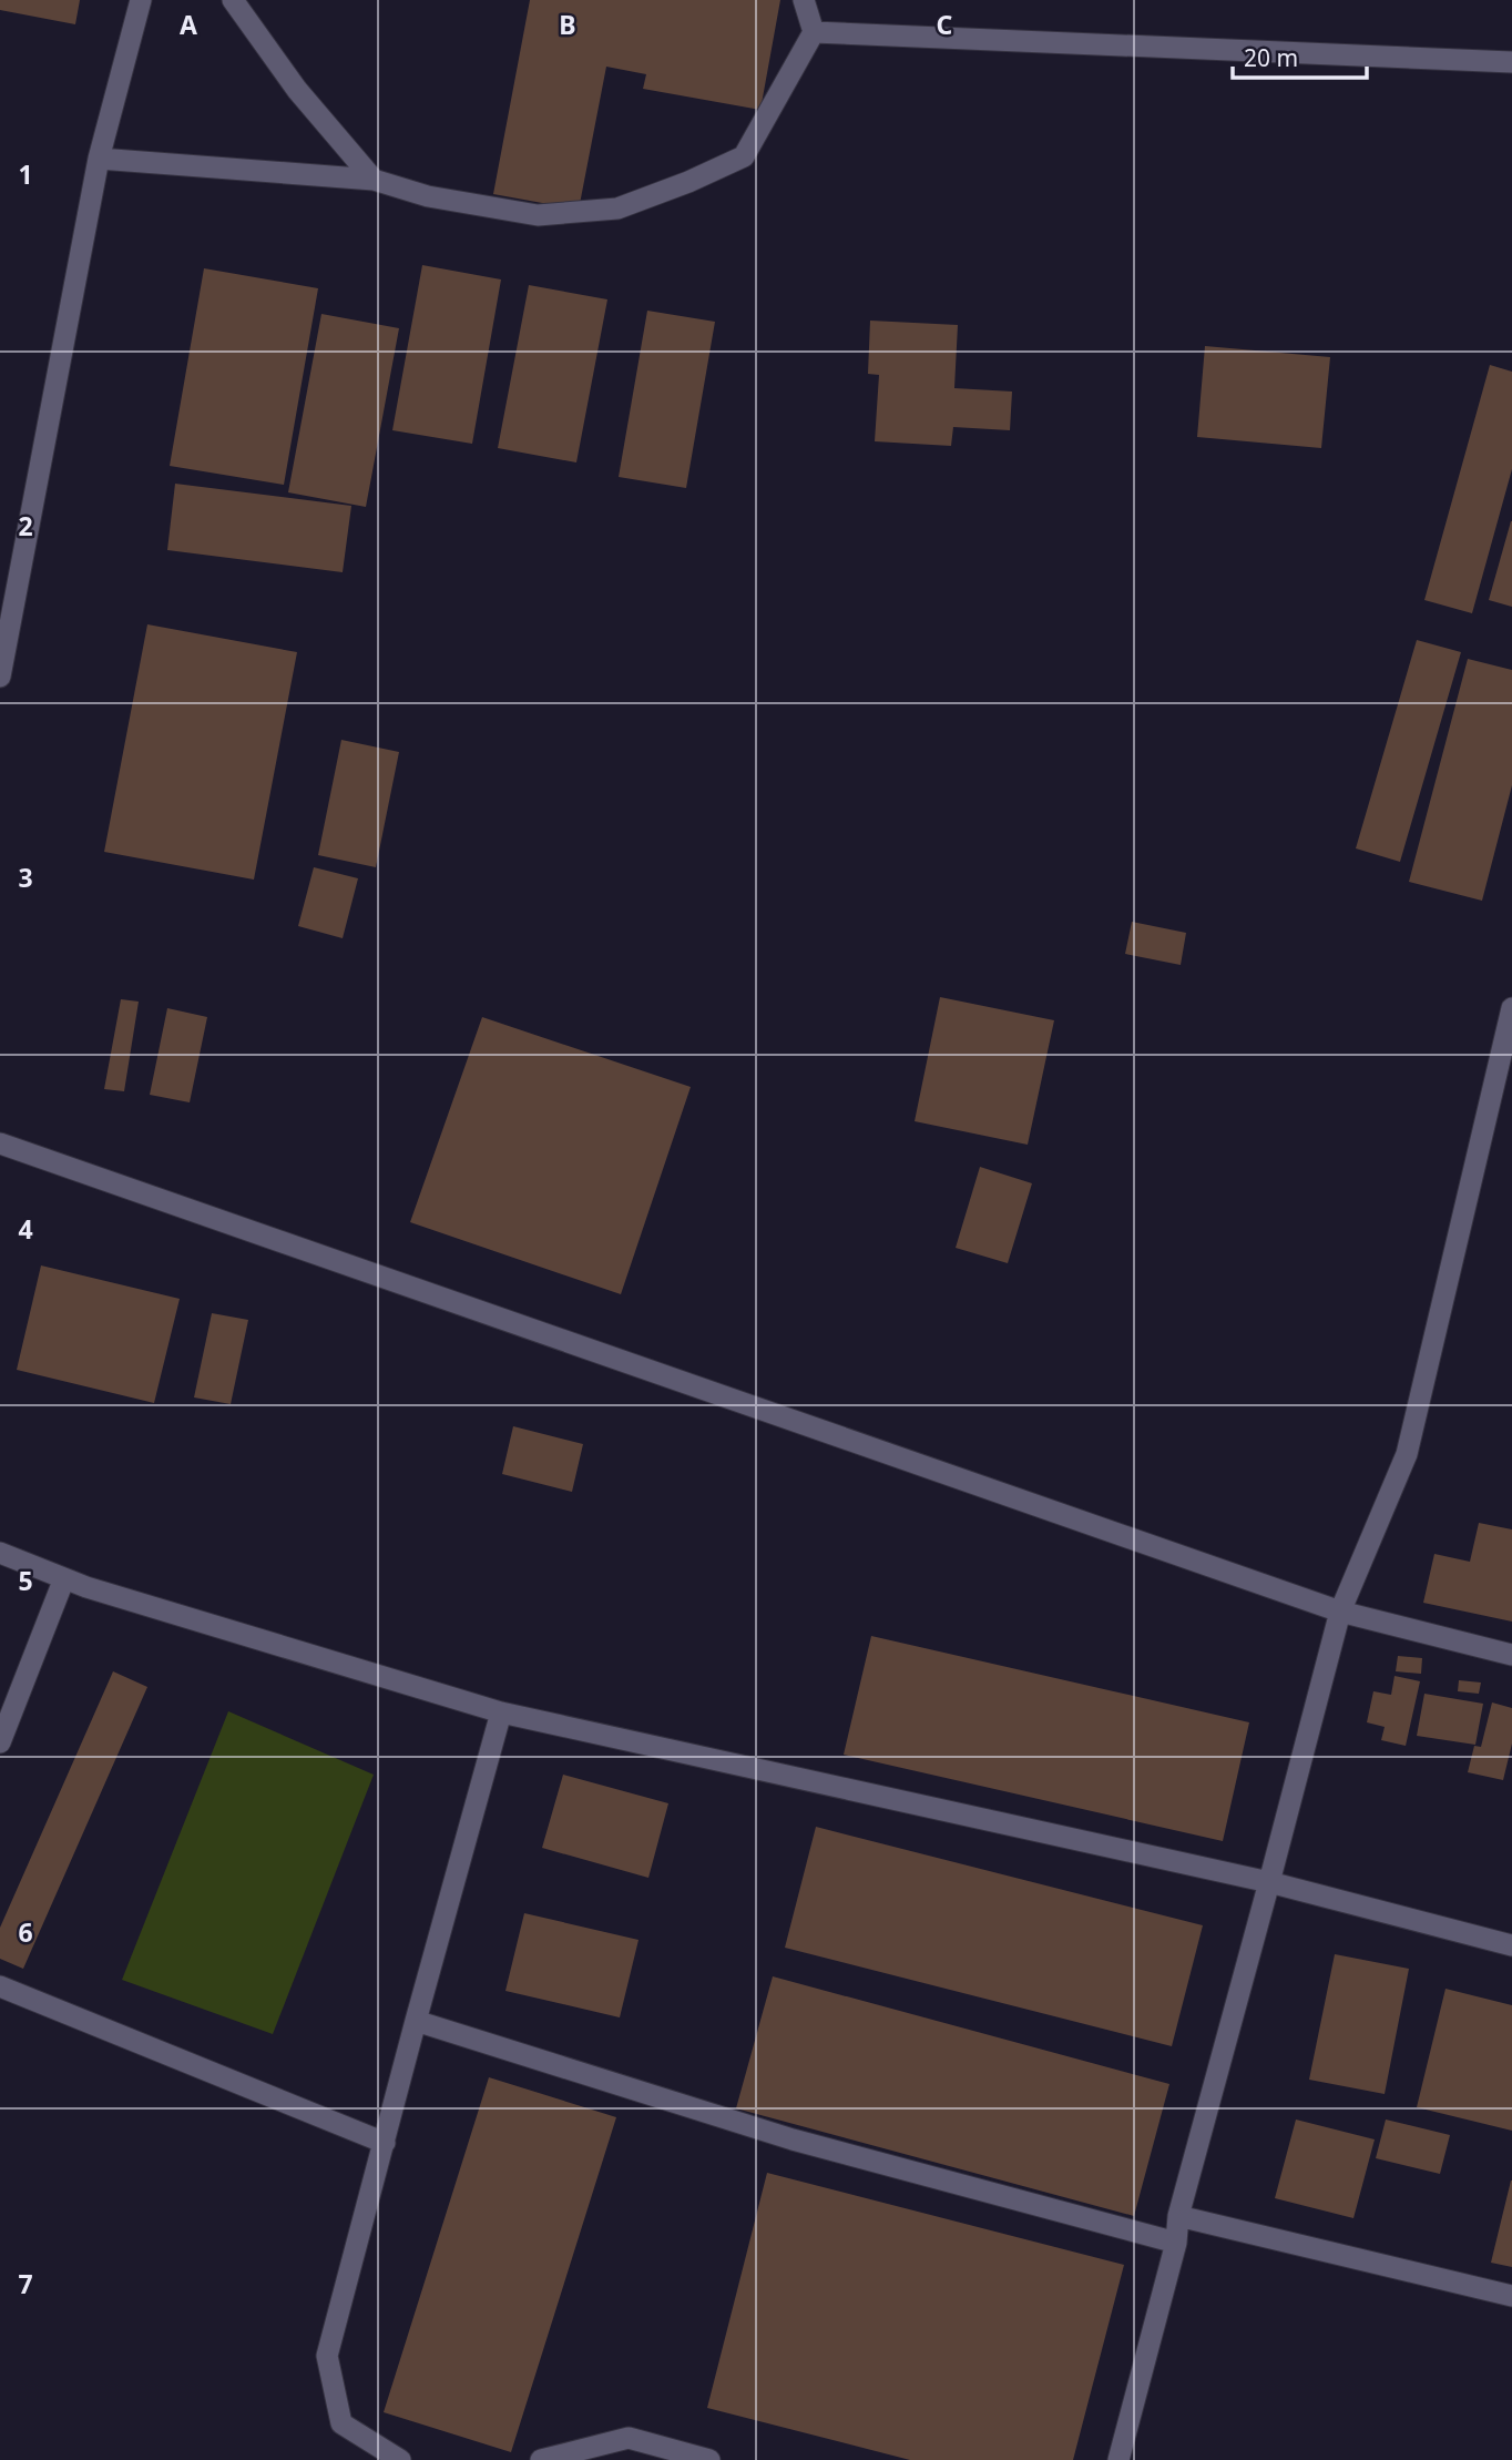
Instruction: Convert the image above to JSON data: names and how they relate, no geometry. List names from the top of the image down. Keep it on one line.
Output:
{"scale_bar":"20 m","grid":{"columns":["A","B","C"],"rows":["1","2","3","4","5","6","7"]}}
